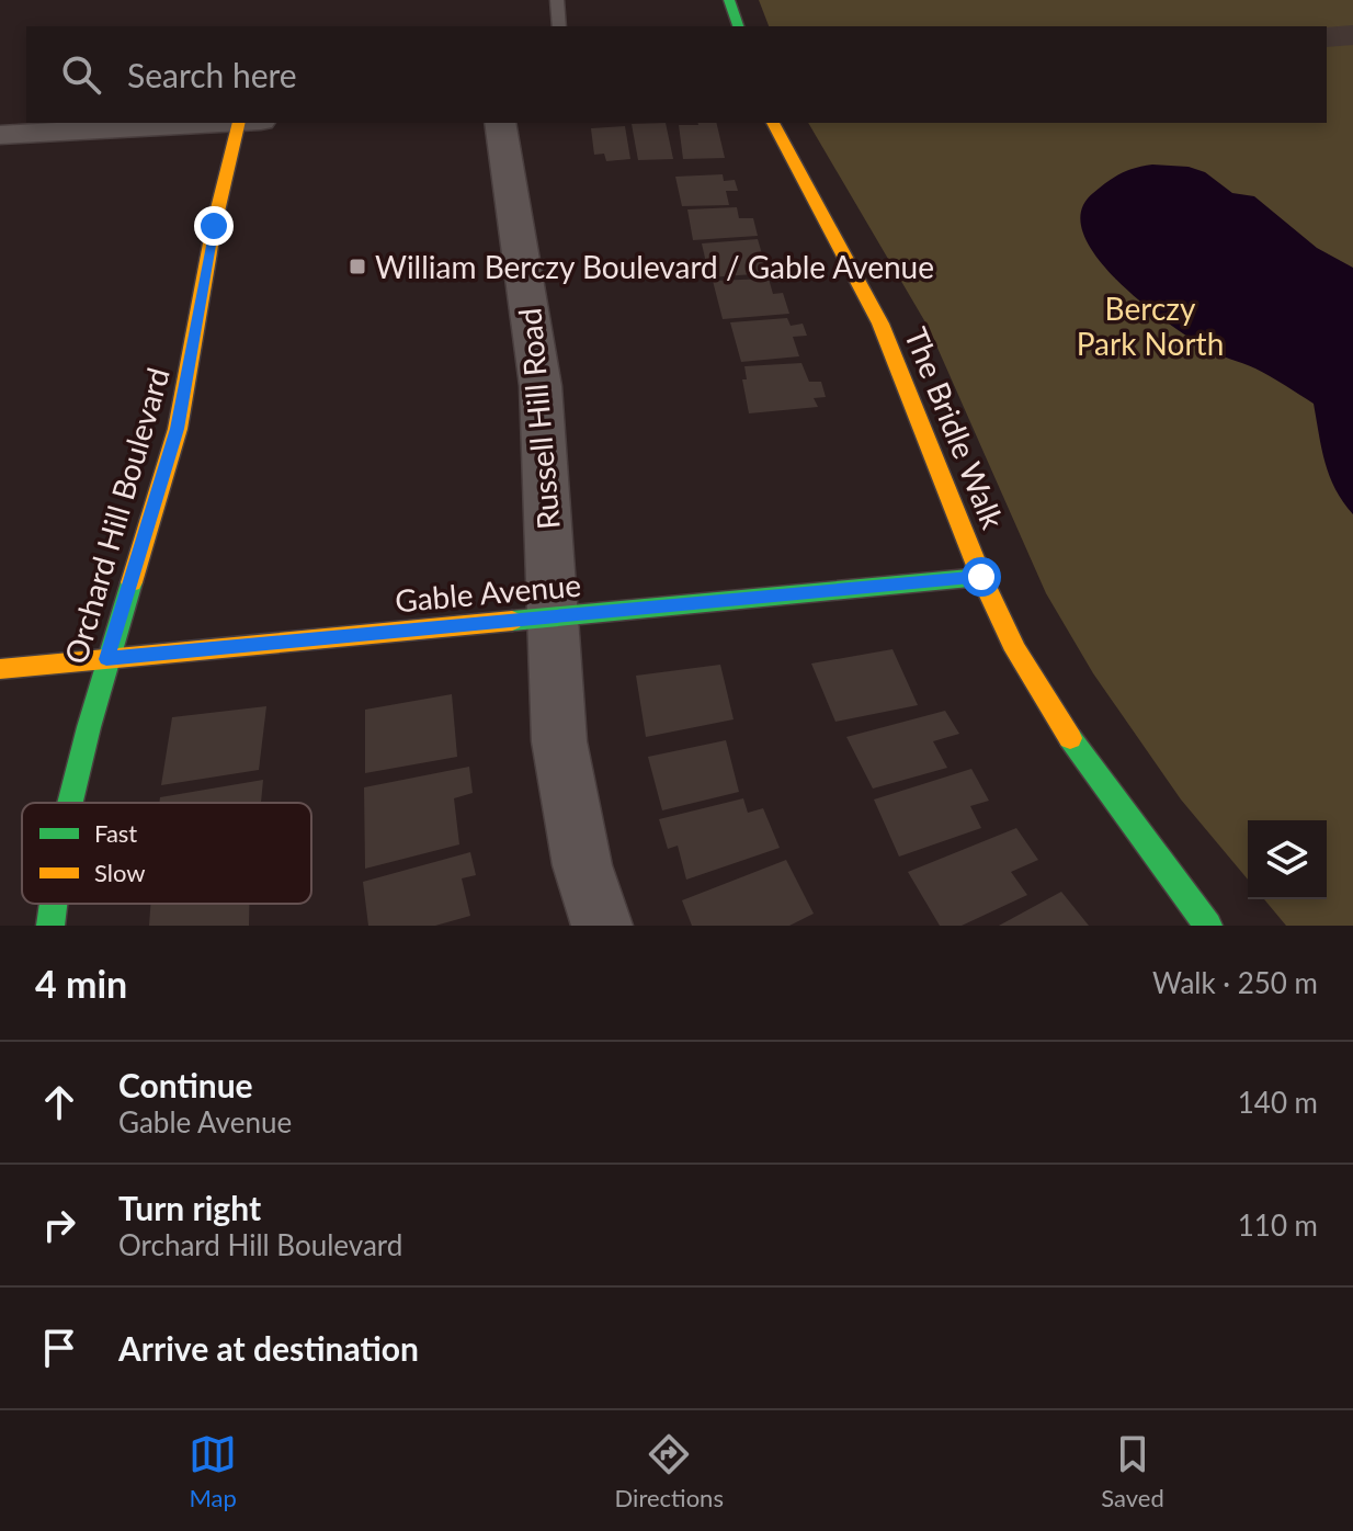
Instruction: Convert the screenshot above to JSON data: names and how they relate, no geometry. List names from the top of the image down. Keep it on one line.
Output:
{"streets":{"street":["Russell Hill Road","The Bridle Walk","Orchard Hill Boulevard","Gable Avenue"]},"crossings":[["Russell Hill Road","Gable Avenue"],["The Bridle Walk","Gable Avenue"],["Orchard Hill Boulevard","Gable Avenue"]],"parks":["Berczy Park North"],"places":{"transit":["William Berczy Boulevard / Gable Avenue"]},"legend":["Fast","Slow"],"page":{"search":"Search here","heading":["4 min","Walk · 250 m"],"list":[["Continue","Gable Avenue","140 m"],["Turn right","Orchard Hill Boulevard","110 m"],"Arrive at destination"],"nav":["Map","Directions","Saved"]}}
